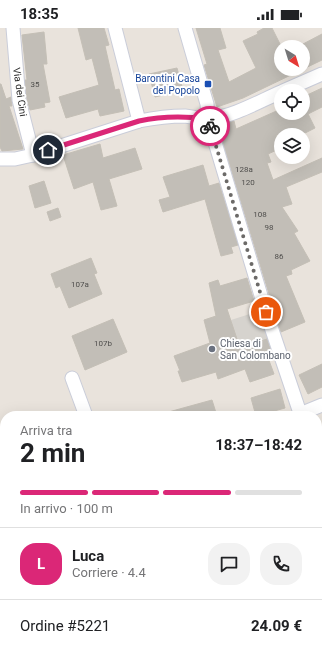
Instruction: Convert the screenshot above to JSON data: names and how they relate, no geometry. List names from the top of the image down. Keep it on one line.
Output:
{"streets":{"street":["Via dei Cini"]},"places":{"transit":["Barontini Casa del Popolo"],"other":["Chiesa di San Colombano"]},"house_numbers":["35","128a","120","108","98","86","107a","107b"],"north":"bottom right","page":{"status":"18:35","heading":["2 min","Arriva tra","18:37–18:42"],"panel":["Luca","Corriere · 4.4","Ordine #5221","24.09 €"],"bar":"In arrivo · 100 m","round":"L"}}
